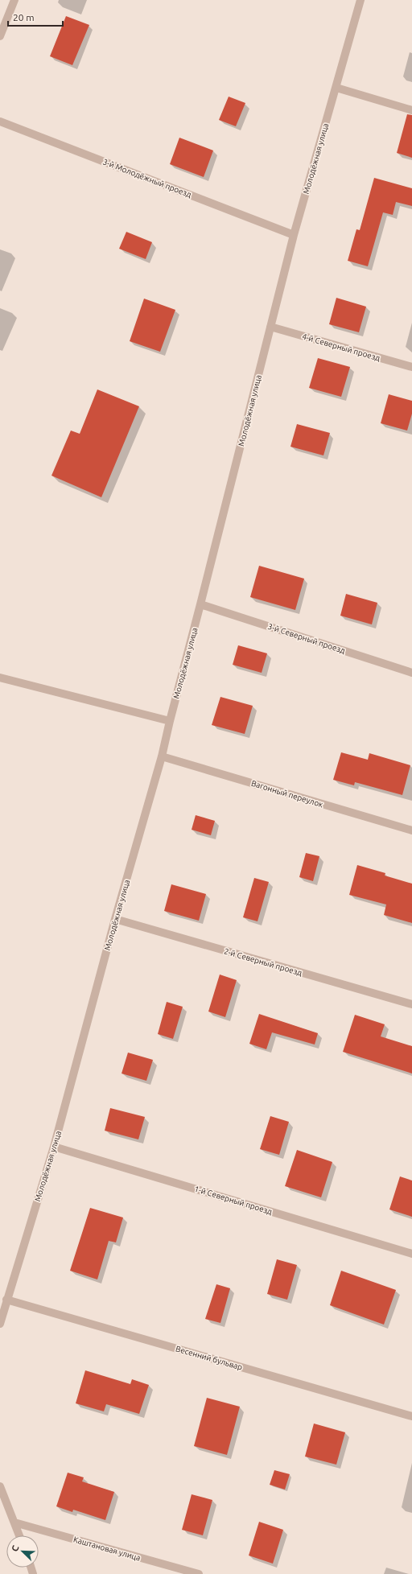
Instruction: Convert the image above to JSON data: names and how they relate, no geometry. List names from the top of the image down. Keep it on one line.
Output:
{"streets":{"street":["Молодёжная улица","3-й Молодёжный проезд","4-й Северный проезд","3-й Северный проезд","Вагонный переулок","2-й Северный проезд","1-й Северный проезд","Весенний бульвар","Каштановая улица"]},"crossings":[["Молодёжная улица","3-й Молодёжный проезд"],["Молодёжная улица","4-й Северный проезд"],["Молодёжная улица","3-й Северный проезд"],["Молодёжная улица","Вагонный переулок"],["Молодёжная улица","2-й Северный проезд"],["Молодёжная улица","1-й Северный проезд"],["Молодёжная улица","Весенний бульвар"]],"scale_bar":"20 m","north":"top left"}
